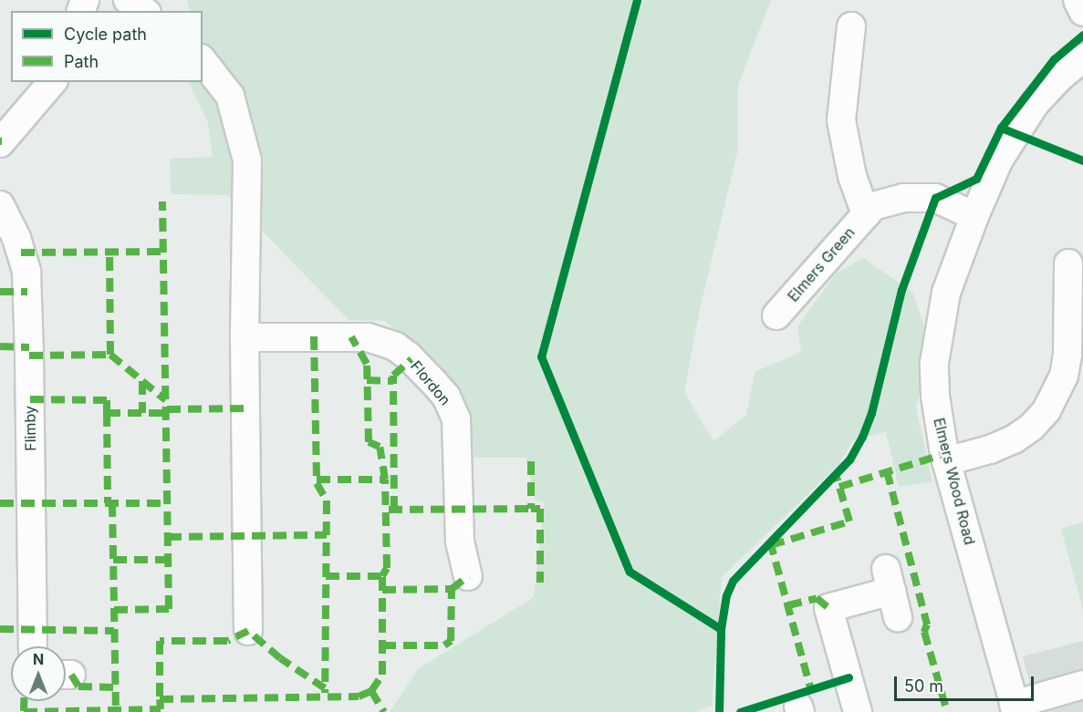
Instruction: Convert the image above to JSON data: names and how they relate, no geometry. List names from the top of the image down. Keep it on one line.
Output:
{"streets":{"street":["Elmers Green","Flordon","Flimby","Elmers Wood Road"]},"crossings":[["Elmers Green","Elmers Wood Road"]],"legend":["Cycle path","Path"],"scale_bar":"50 m","north":"top"}
